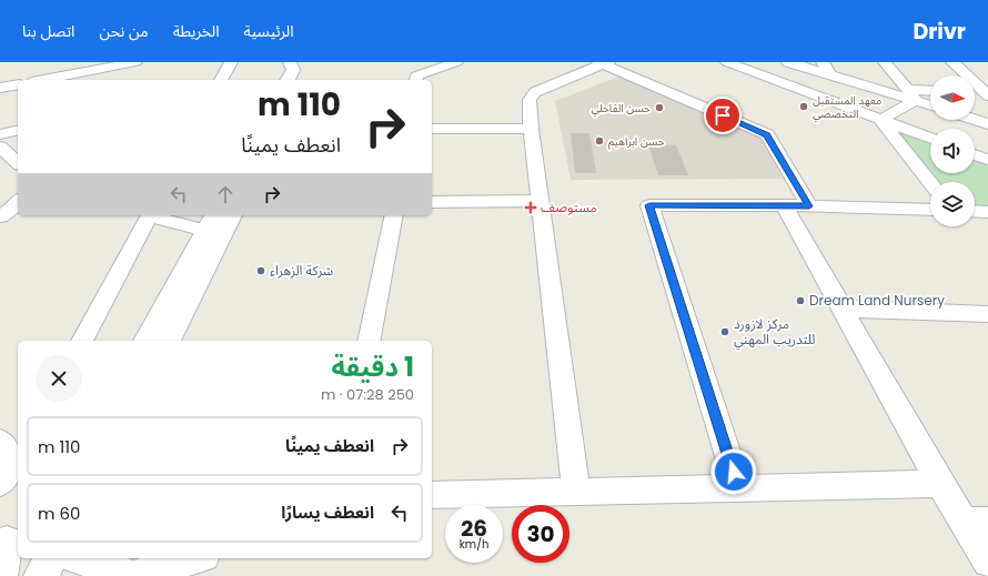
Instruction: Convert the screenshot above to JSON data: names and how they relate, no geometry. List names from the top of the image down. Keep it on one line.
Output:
{"places":{"other":["معهد المستقبل التخصصي","حسن الفاحلي","حسن ابراهيم","شركة الزهراء","Dream Land Nursery","مركز لازورد للتدريب المهني"],"health":["مستوصف"]},"north":"right","page":{"header":"Drivr","nav":["الرئيسية","الخريطة","من نحن","اتصل بنا"],"turn":["110 m","انعطف يمينًا"],"heading":["1 دقيقة","250 m · 07:28"],"list":[{"name":"انعطف يمينًا","value":"110 m"},{"name":"انعطف يسارًا","value":"60 m"}],"speed":"26 km/h","limit":"30"}}
